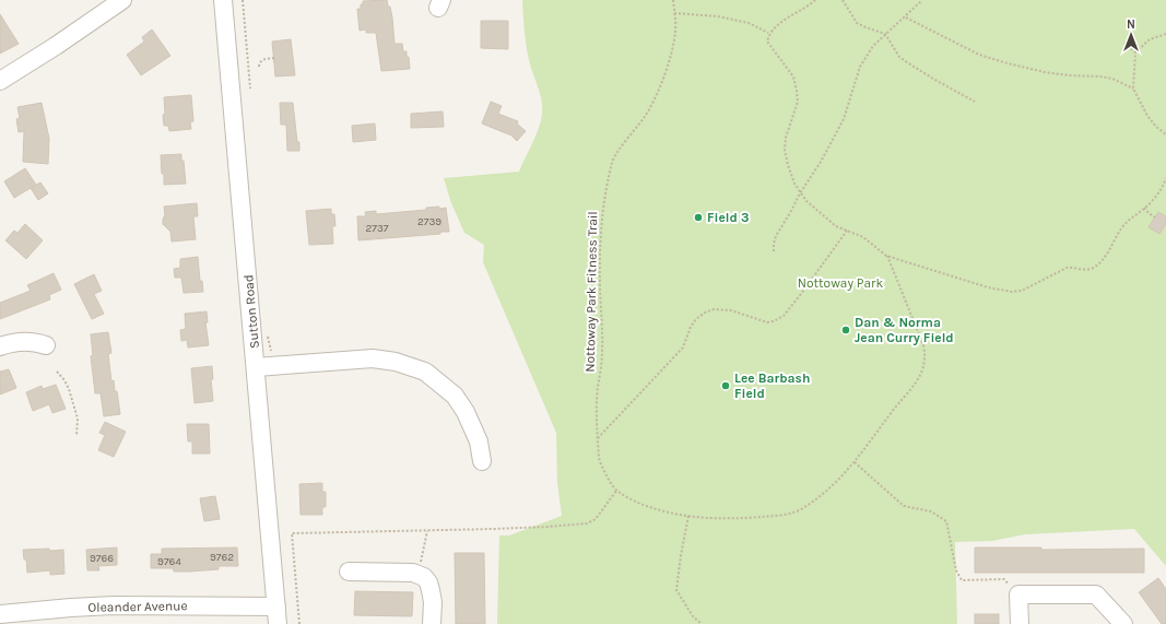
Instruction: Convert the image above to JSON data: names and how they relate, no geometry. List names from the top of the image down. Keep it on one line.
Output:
{"streets":{"street":["Sutton Road","Oleander Avenue"],"path":["Nottoway Park Fitness Trail"]},"crossings":[["Sutton Road","Oleander Avenue"]],"parks":["Nottoway Park"],"places":["Field 3","Dan & Norma Jean Curry Field","Lee Barbash Field"],"house_numbers":["2739","2737","9762","9766","9764"],"north":"top"}
